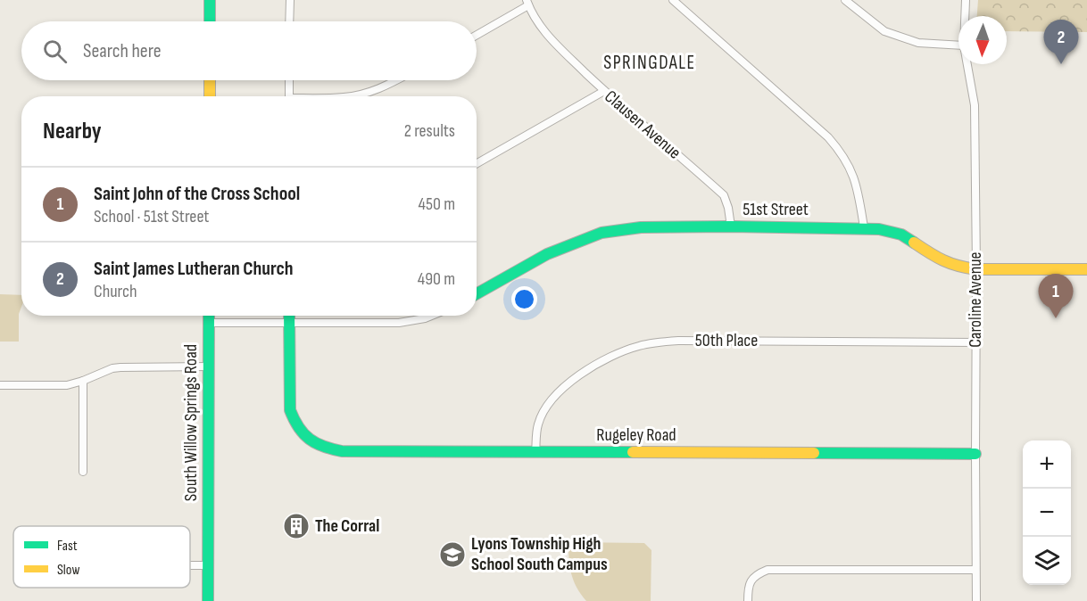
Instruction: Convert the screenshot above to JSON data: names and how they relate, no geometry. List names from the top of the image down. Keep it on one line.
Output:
{"streets":{"street":["Clausen Avenue","51st Street","Caroline Avenue","50th Place","South Willow Springs Road","Rugeley Road"]},"crossings":[["Clausen Avenue","51st Street"],["51st Street","Caroline Avenue"],["Caroline Avenue","50th Place"],["Caroline Avenue","Rugeley Road"],["50th Place","Rugeley Road"]],"districts":["SPRINGDALE"],"places":{"building":["The Corral"],"school or university":["Lyons Township High School South Campus"]},"legend":["Fast","Slow"],"north":"bottom","page":{"pins":["2","1"],"search":"Search here","heading":["Nearby","2 results"],"list":[{"mark":"1","name":"Saint John of the Cross School","note":"School · 51st Street","value":"450 m"},{"mark":"2","name":"Saint James Lutheran Church","note":"Church","value":"490 m"}],"map_buttons":["+","−"]}}
